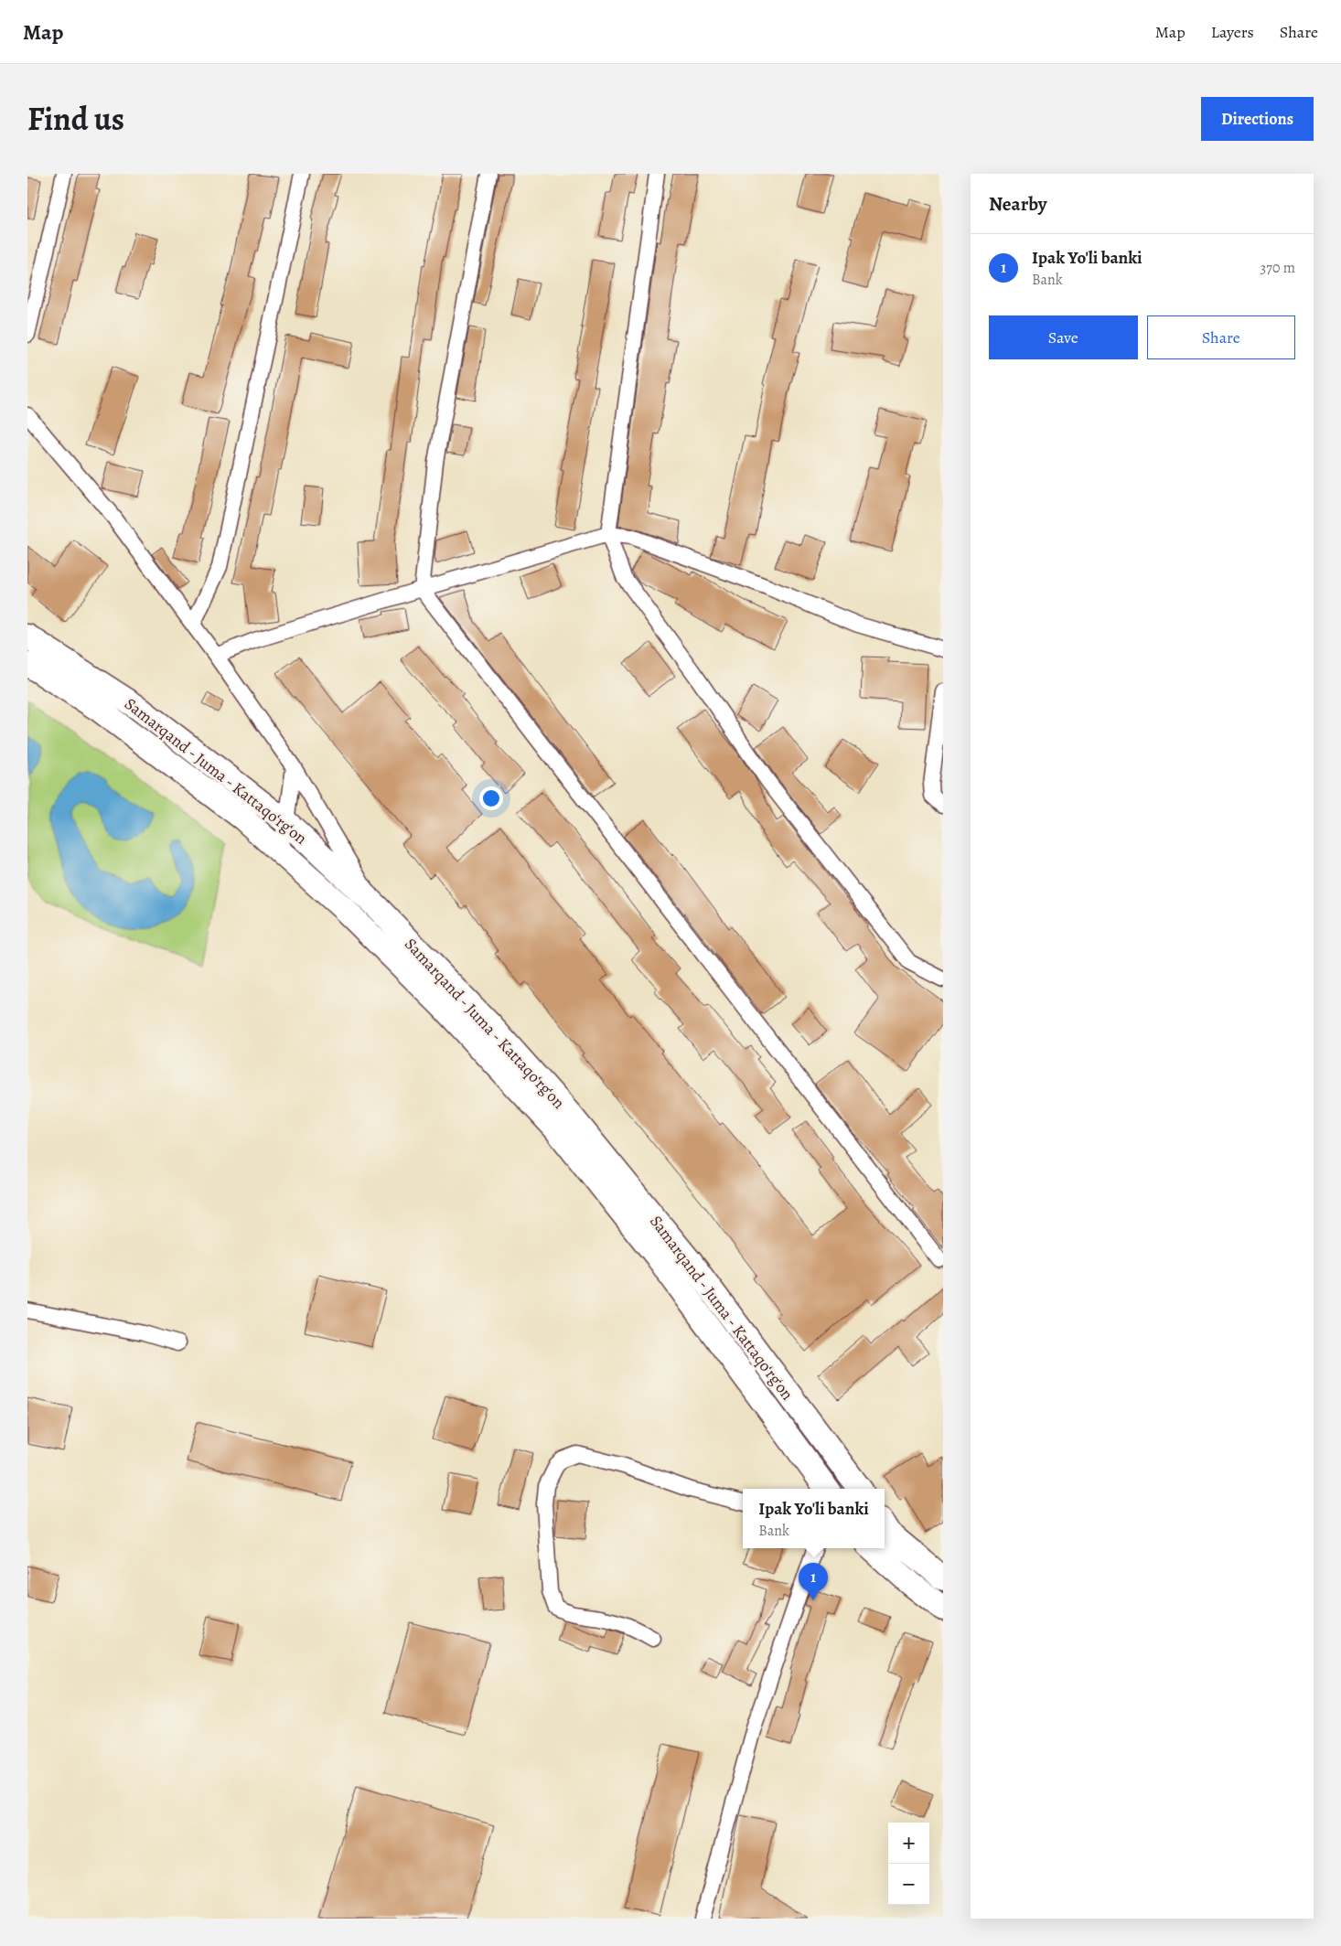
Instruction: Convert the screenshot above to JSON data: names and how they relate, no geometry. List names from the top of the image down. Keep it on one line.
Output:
{"streets":{"main road":["Samarqand - Juma - Kattaqo‘rg‘on"]},"page":{"header":"Map","nav":["Map","Layers","Share"],"title":"Find us","buttons":["Directions",["Save","Share"]],"heading":"Nearby","list":[{"mark":"1","name":"Ipak Yo'li banki","note":"Bank","value":"370 m"}],"popup":["Ipak Yo'li banki","Bank"],"pins":"1","map_buttons":["+","−"]}}
